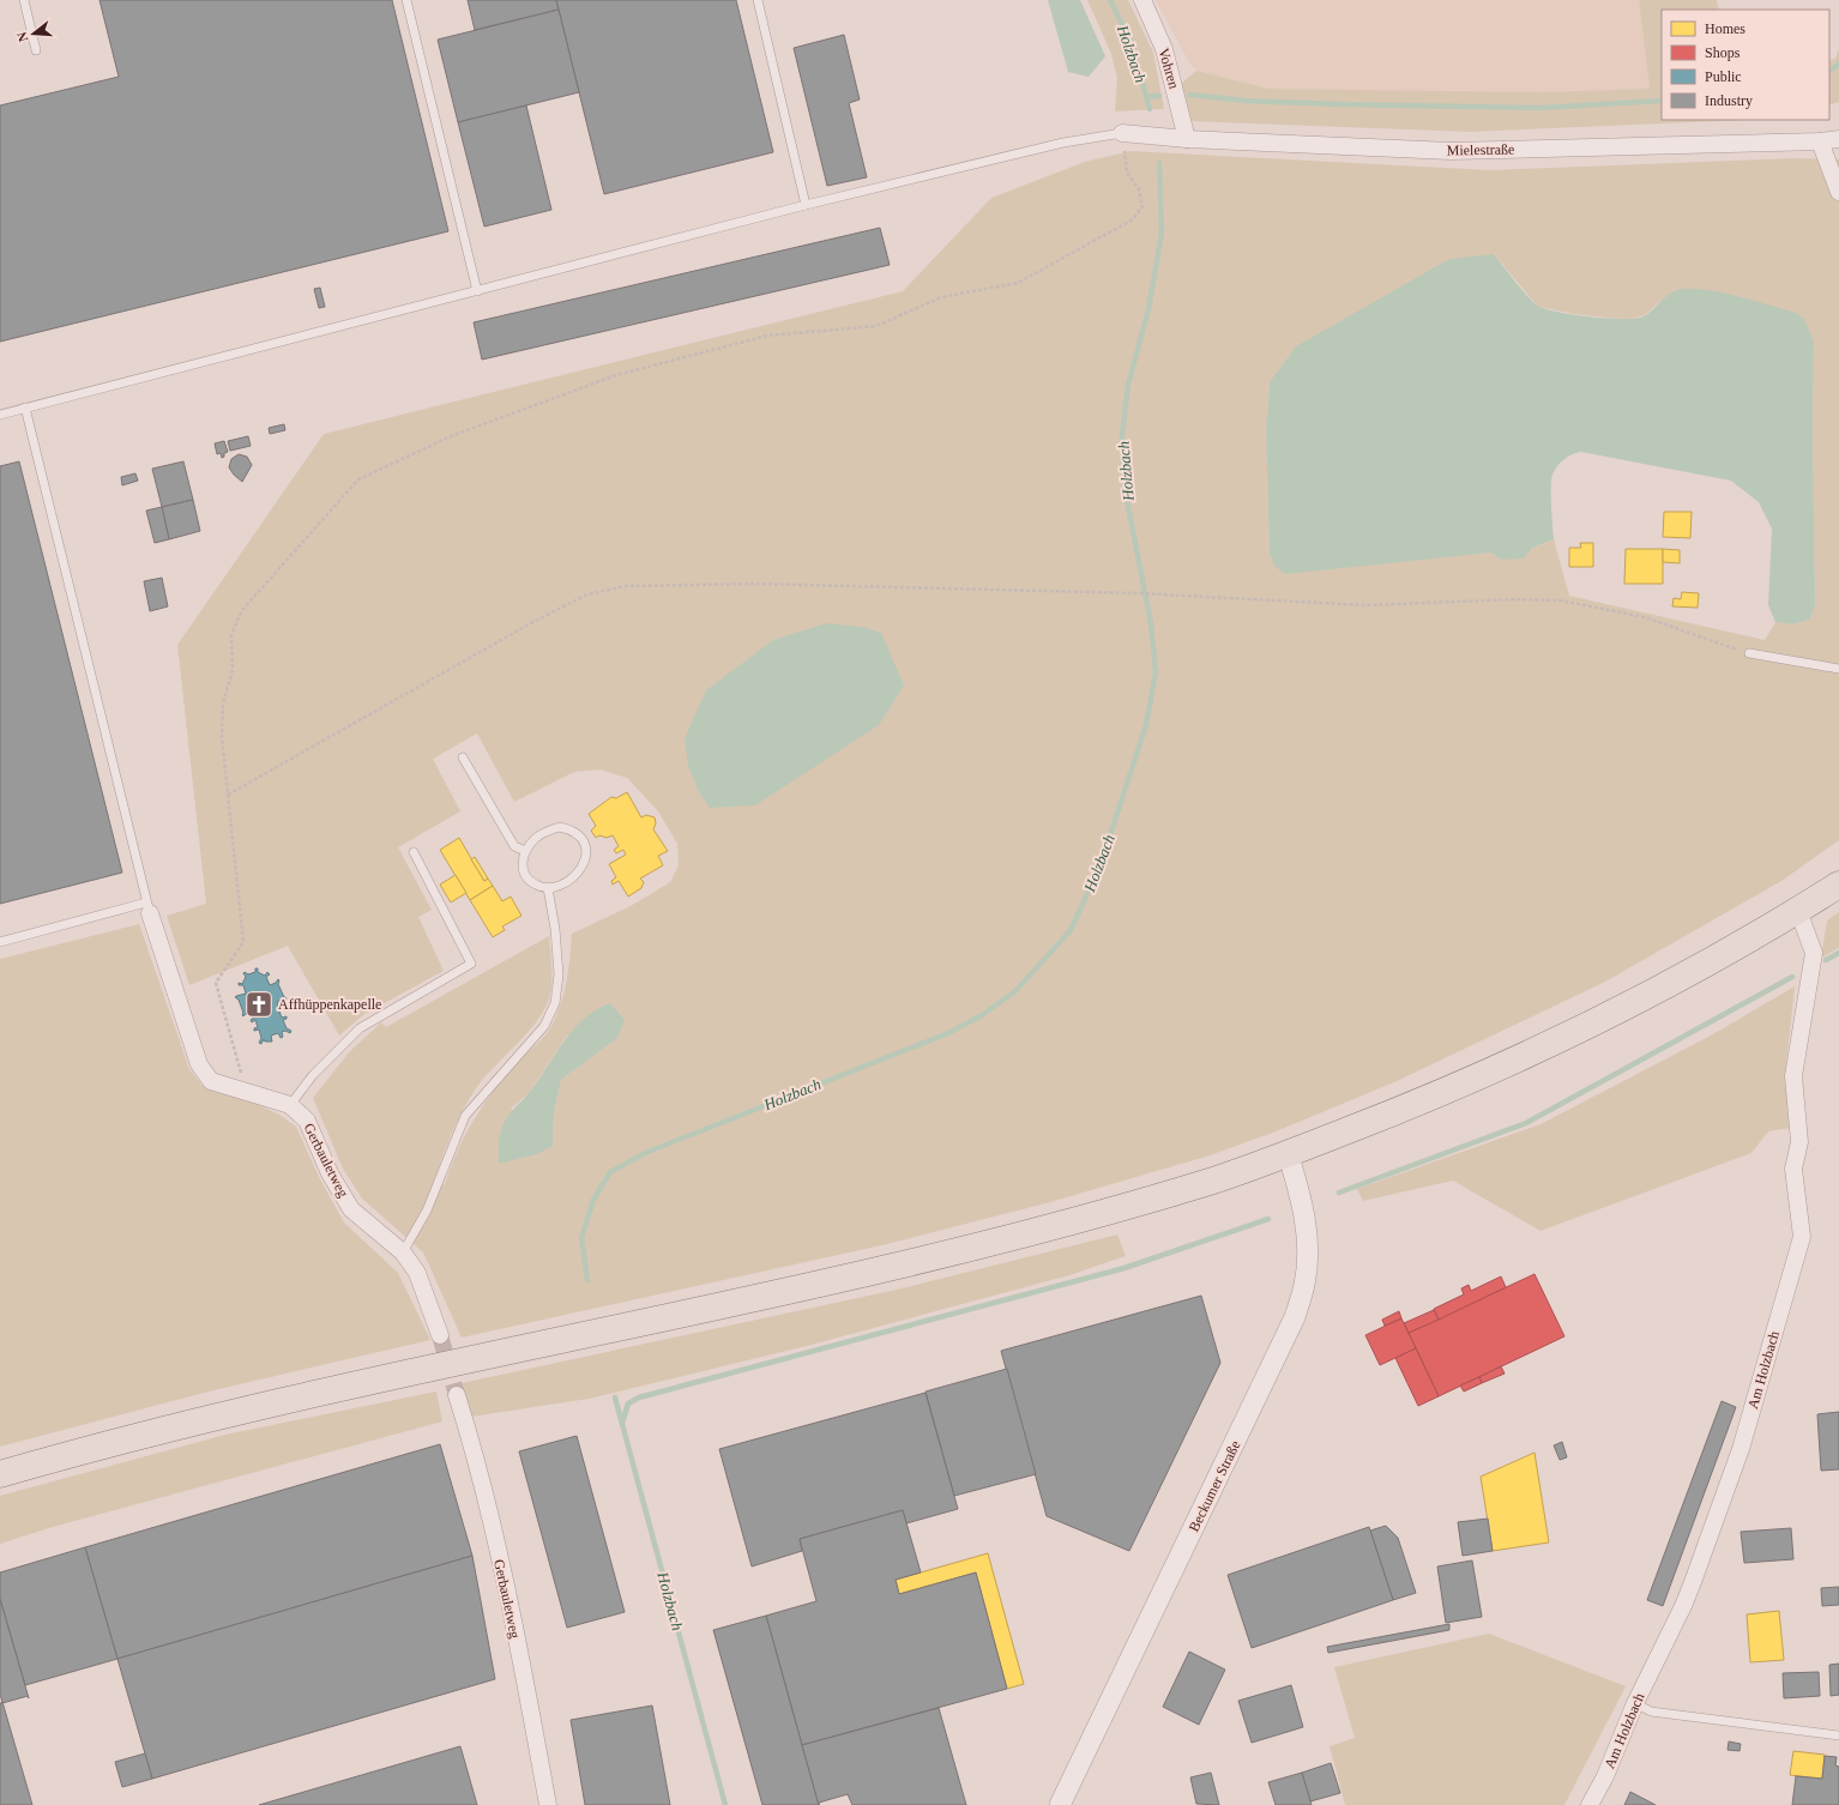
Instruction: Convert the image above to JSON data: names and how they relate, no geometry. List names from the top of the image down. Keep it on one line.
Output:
{"streets":{"street":["Vohren","Mielestraße","Gerbauletweg","Am Holzbach","Beckumer Straße"]},"crossings":[["Vohren","Mielestraße"]],"water":["Holzbach"],"places":{"church":["Affhüppenkapelle"]},"legend":["Homes","Shops","Public","Industry"],"north":"left"}
